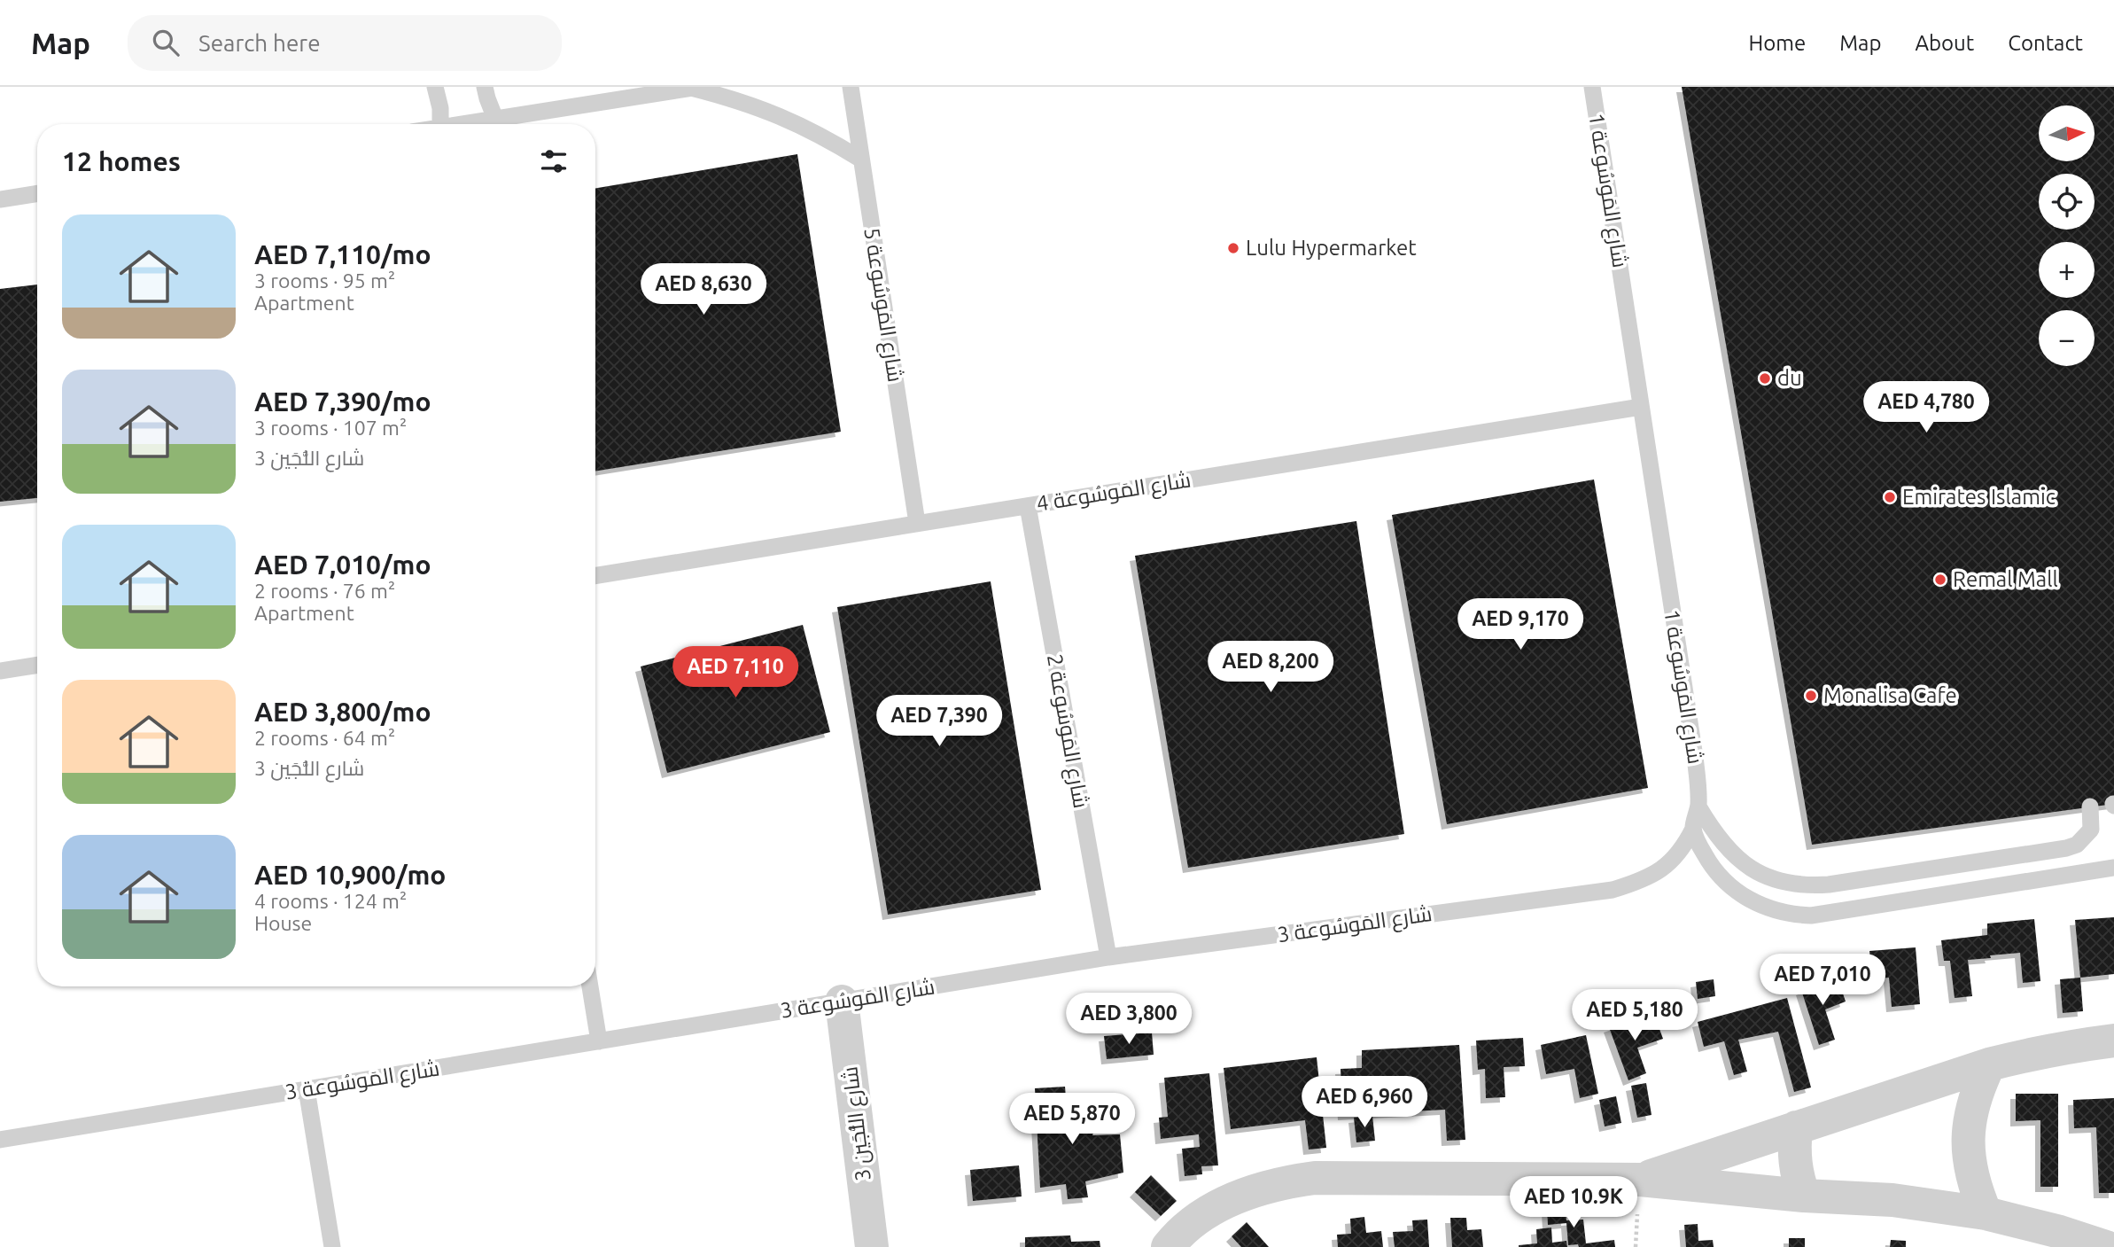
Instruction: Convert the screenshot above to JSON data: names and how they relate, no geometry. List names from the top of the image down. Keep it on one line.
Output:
{"streets":{"street":["شارع اللُّجَين 3"],"lane":["شارع المَوسُوعة 1","شارع المَوسُوعة 5","شارع المَوسُوعة 4","شارع المَوسُوعة 2","شارع المَوسُوعة 3"]},"crossings":[["شارع المَوسُوعة 1","شارع المَوسُوعة 4"],["شارع المَوسُوعة 1","شارع المَوسُوعة 3"],["شارع المَوسُوعة 5","شارع المَوسُوعة 4"],["شارع المَوسُوعة 4","شارع المَوسُوعة 2"],["شارع المَوسُوعة 2","شارع المَوسُوعة 3"],["شارع المَوسُوعة 3","شارع اللُّجَين 3"]],"places":["Lulu Hypermarket","du","Emirates Islamic","Remal Mall","Monalisa Cafe"],"north":"right","page":{"header":"Map","search":"Search here","nav":["Home","Map","About","Contact"],"map_buttons":["+","−"],"heading":"12 homes","list":[{"name":"AED 7,110/mo","note":"3 rooms · 95 m² · Apartment"},{"name":"AED 7,390/mo","note":"3 rooms · 107 m² · شارع اللُّجَين 3"},{"name":"AED 7,010/mo","note":"2 rooms · 76 m² · Apartment"},{"name":"AED 3,800/mo","note":"2 rooms · 64 m² · شارع اللُّجَين 3"},{"name":"AED 10,900/mo","note":"4 rooms · 124 m² · House"}],"price":["AED 8,630","AED 4,780","AED 9,170","AED 8,200","AED 7,110","AED 7,390","AED 7,010","AED 5,180","AED 3,800","AED 6,960","AED 5,870","AED 10.9K"]}}
